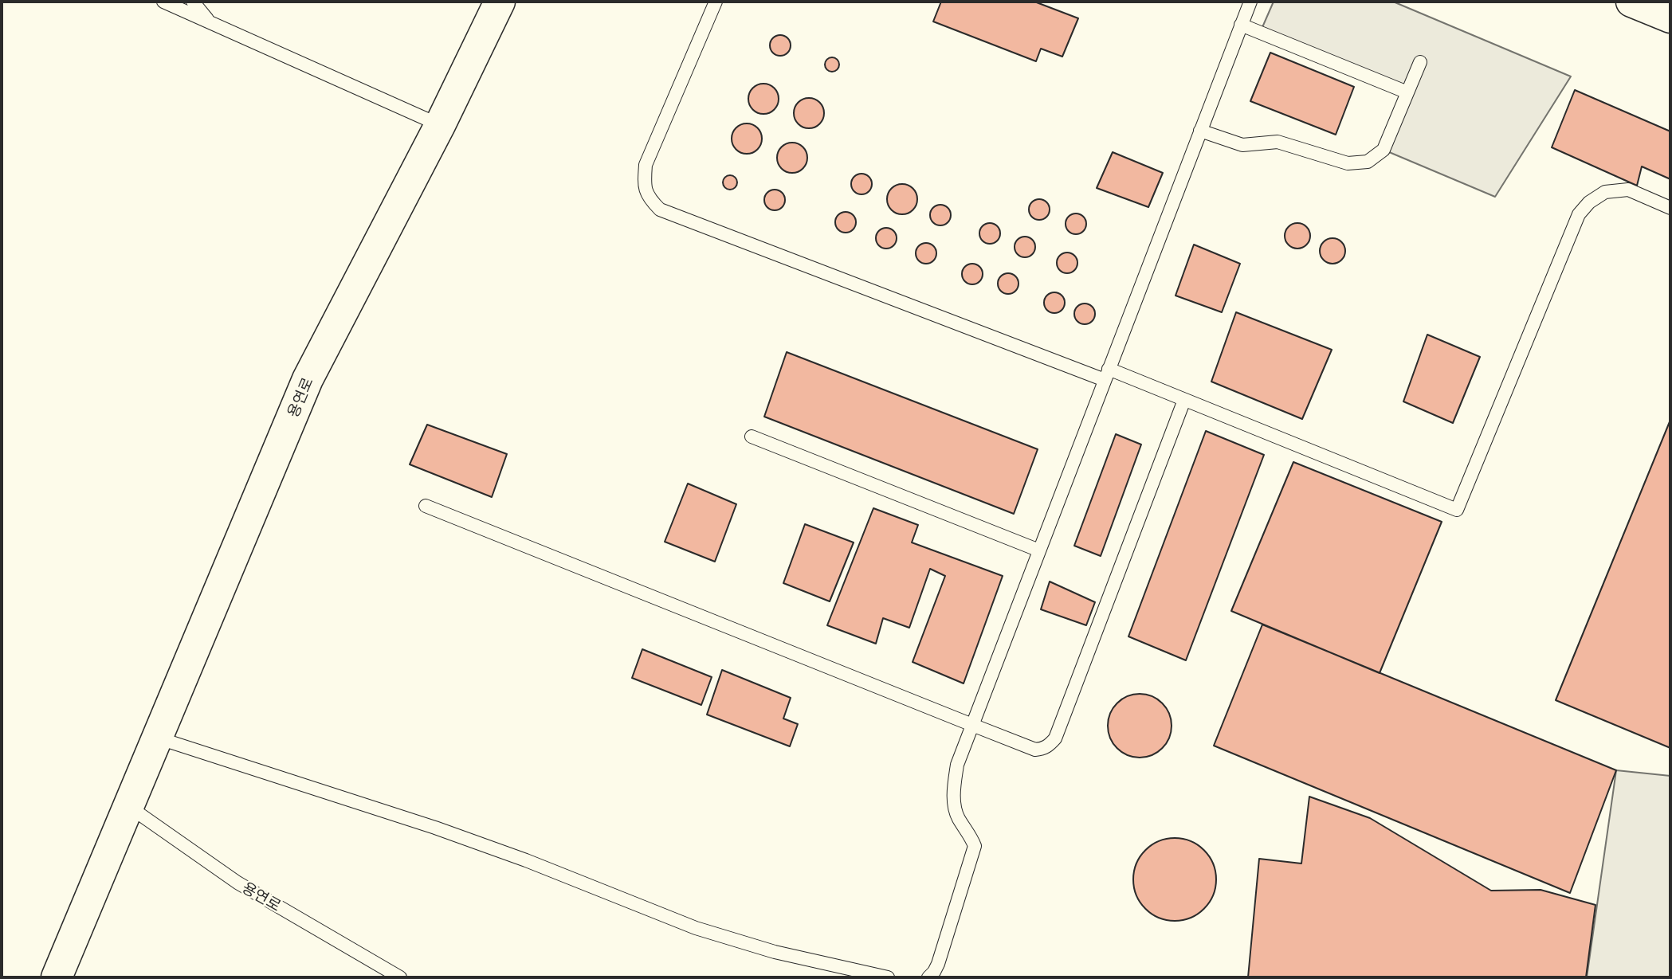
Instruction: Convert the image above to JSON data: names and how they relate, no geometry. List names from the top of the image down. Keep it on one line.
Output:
{"streets":{"street":["용연로"]}}
